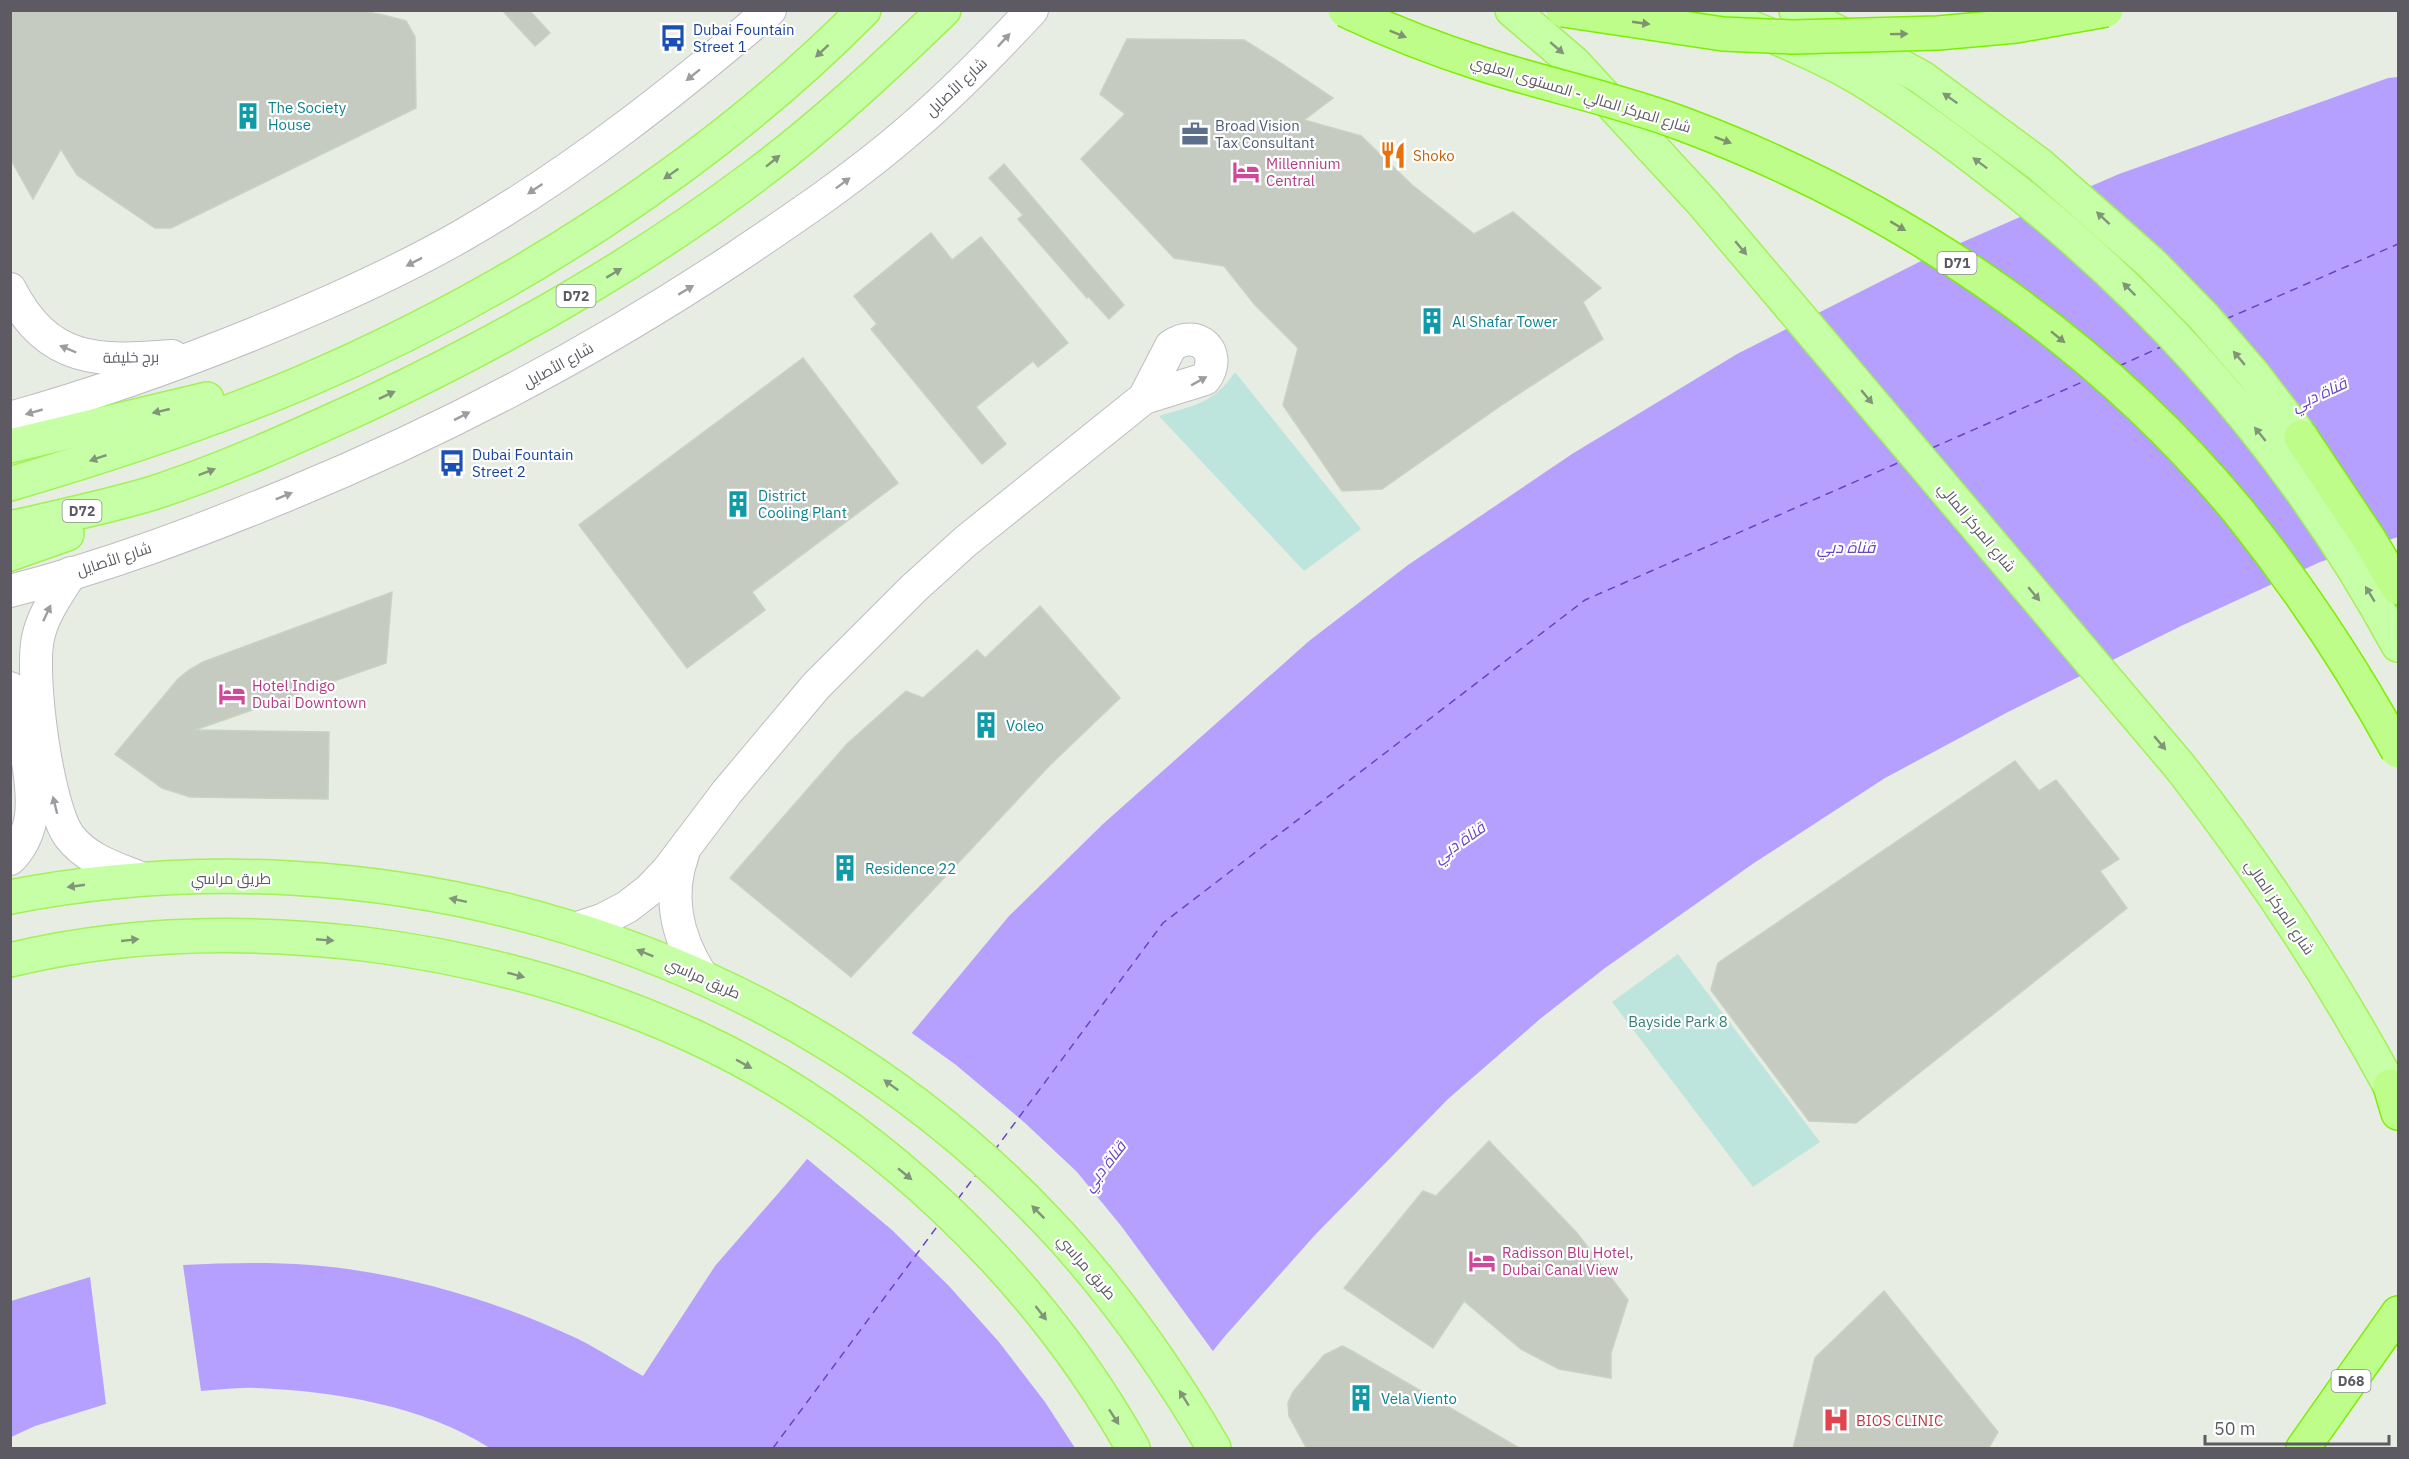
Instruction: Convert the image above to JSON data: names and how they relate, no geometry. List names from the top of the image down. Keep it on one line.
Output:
{"streets":{"highway":["شارع المركز المالي - المستوى العلوي","D71","D68"],"main road":["D72","شارع المركز المالي","طريق مراسي"],"street":["شارع الأصايل","برج خليفة"]},"one_way":["شارع المركز المالي - المستوى العلوي","برج خليفة"],"water":["قناة دبي"],"parks":["Bayside Park 8"],"places":{"bus stop":["Dubai Fountain Street 1","Dubai Fountain Street 2"],"building":["The Society House","Al Shafar Tower","District Cooling Plant","Voleo","Residence 22","Vela Viento"],"office":["Broad Vision Tax Consultant"],"restaurant":["Shoko"],"hotel":["Millennium Central","Hotel Indigo Dubai Downtown","Radisson Blu Hotel, Dubai Canal View"],"hospital":["BIOS CLINIC"]},"scale_bar":"50 m"}
